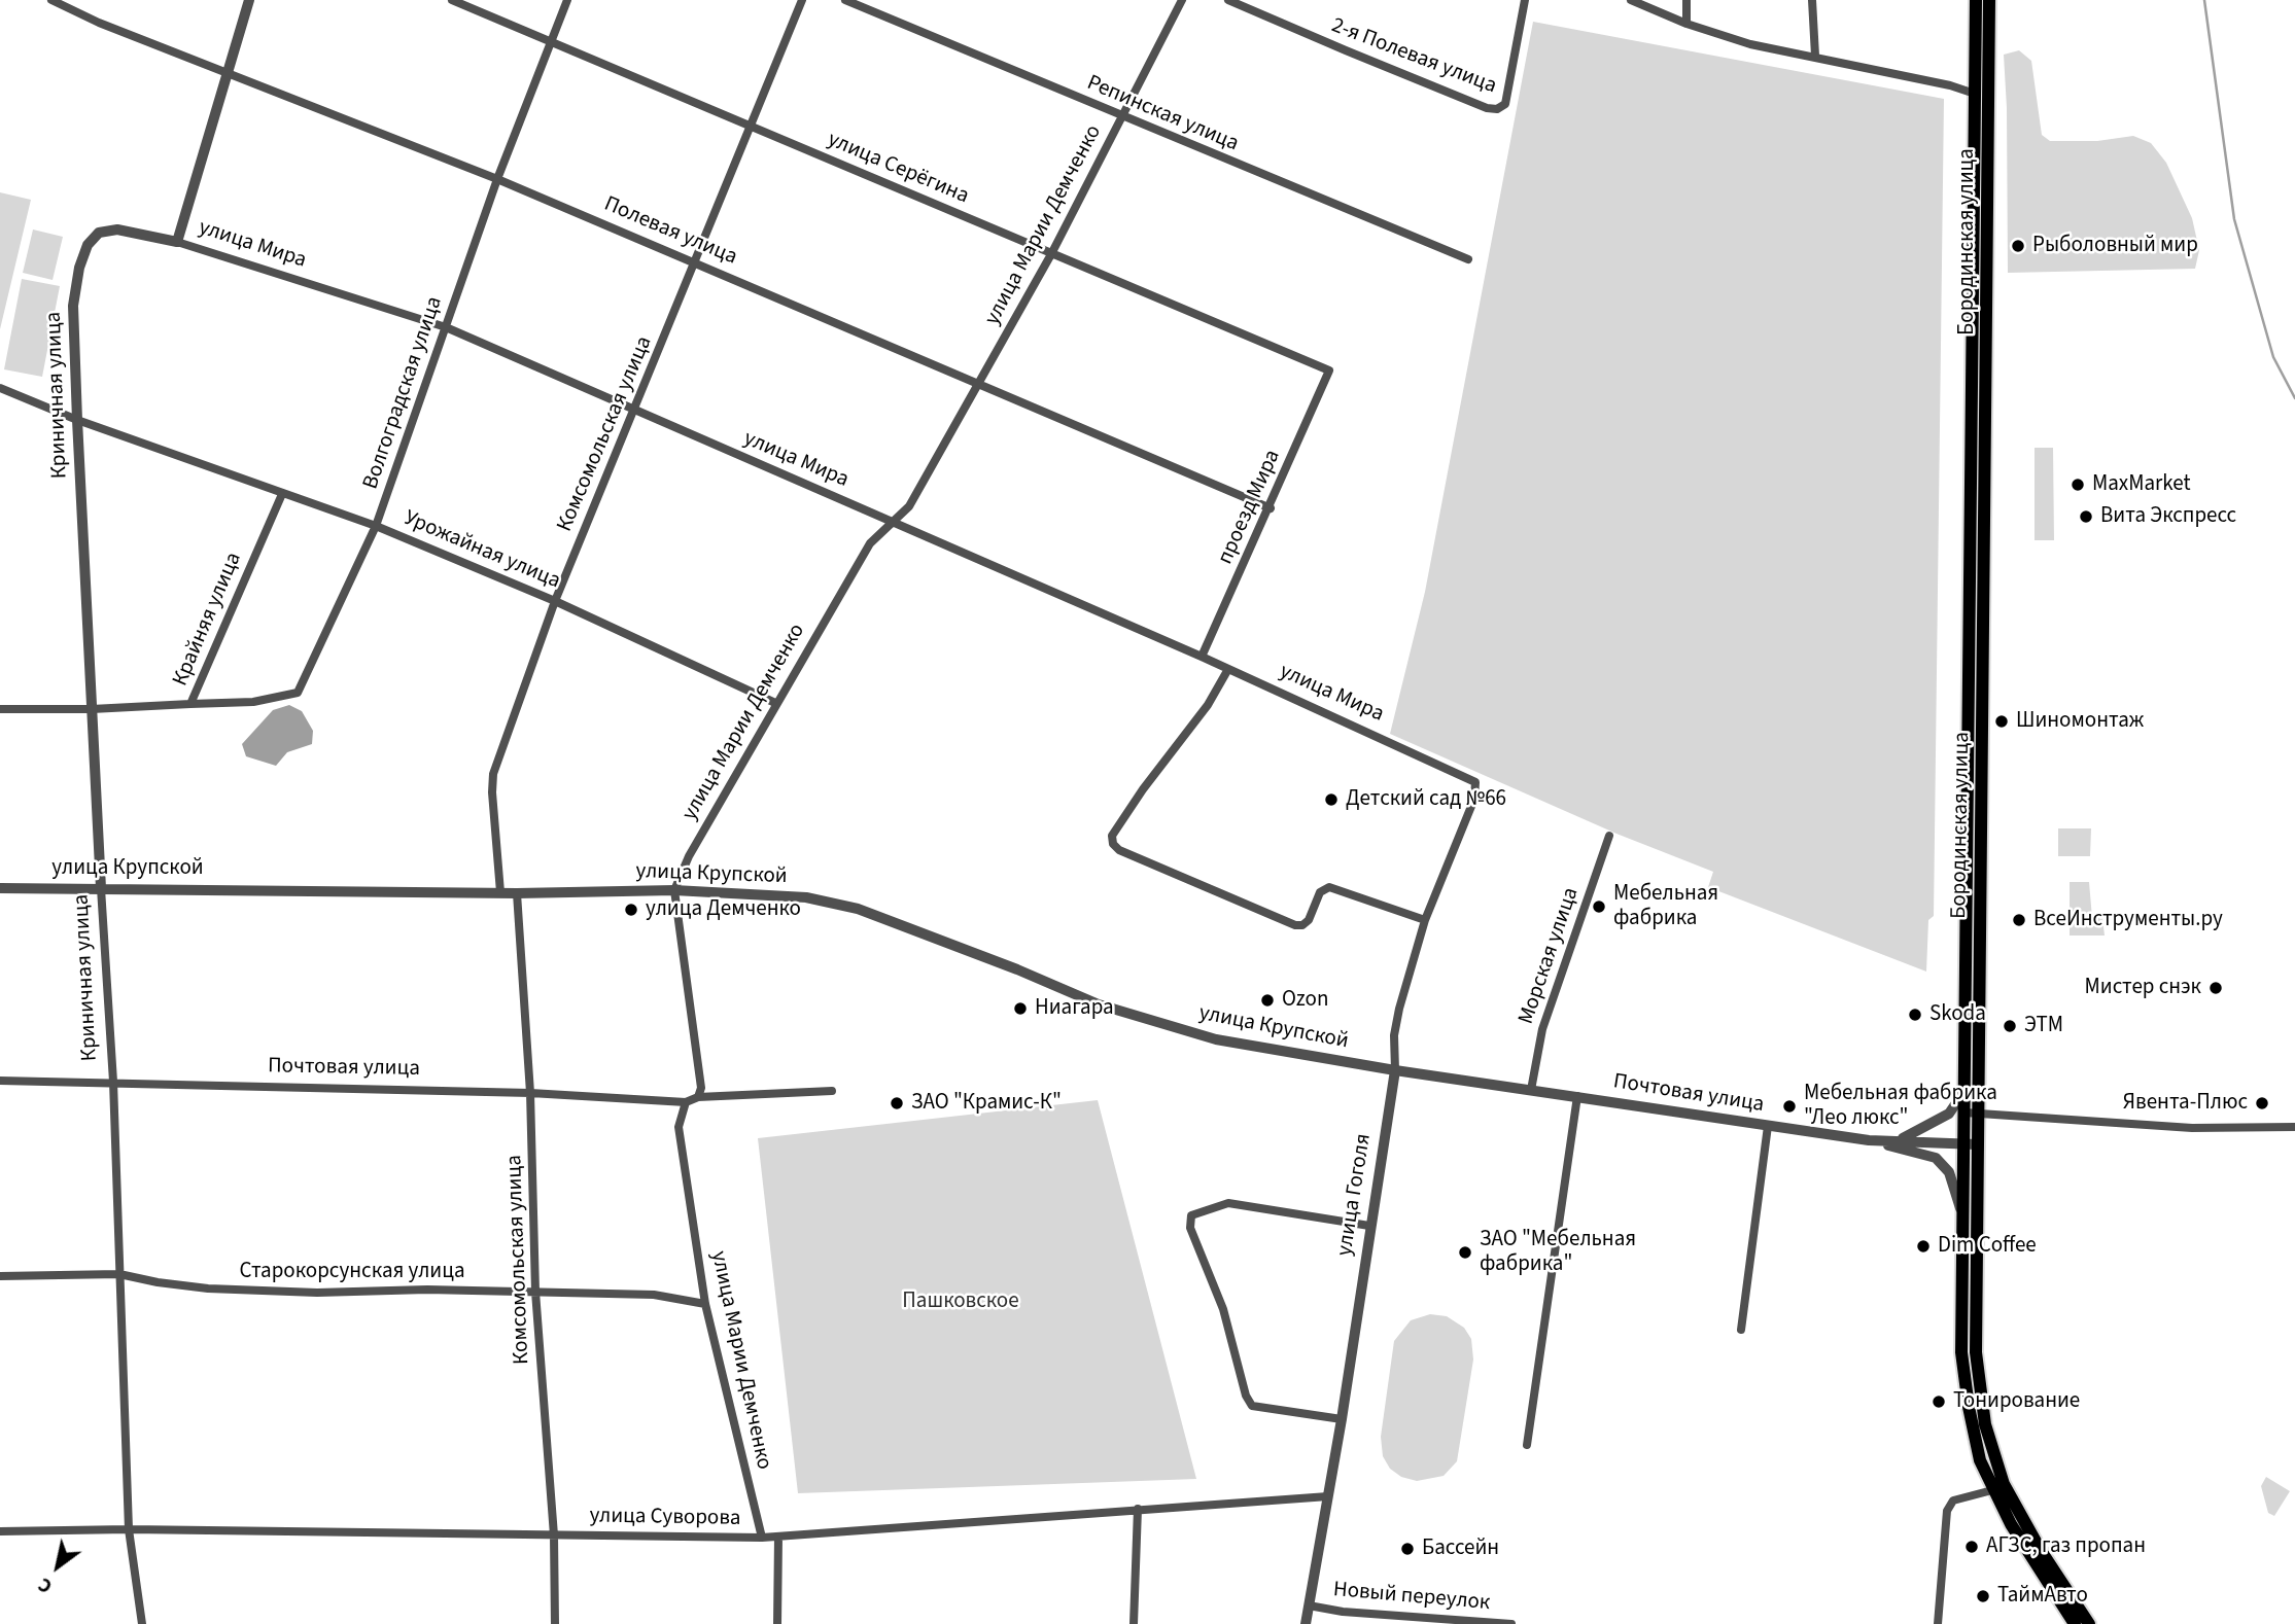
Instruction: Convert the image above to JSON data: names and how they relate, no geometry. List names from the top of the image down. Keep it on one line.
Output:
{"streets":{"main road":["Бородинская улица"],"street":["2-я Полевая улица","Репинская улица","улица Серёгина","улица Марии Демченко","Полевая улица","улица Мира","Волгоградская улица","Криничная улица","Комсомольская улица","проезд Мира","Урожайная улица","Крайняя улица","улица Крупской","Морская улица","Почтовая улица","улица Гоголя","Старокорсунская улица","улица Суворова","Новый переулок"]},"crossings":[["Репинская улица","улица Марии Демченко"],["улица Серёгина","улица Марии Демченко"],["улица Серёгина","Волгоградская улица"],["улица Серёгина","Комсомольская улица"],["улица Серёгина","проезд Мира"],["улица Марии Демченко","Полевая улица"],["улица Марии Демченко","улица Мира"],["улица Марии Демченко","Урожайная улица"],["улица Марии Демченко","улица Крупской"],["улица Марии Демченко","Почтовая улица"],["улица Марии Демченко","Старокорсунская улица"],["улица Марии Демченко","улица Суворова"],["Полевая улица","Волгоградская улица"],["Полевая улица","Комсомольская улица"],["Полевая улица","проезд Мира"],["Бородинская улица","Почтовая улица"],["улица Мира","Волгоградская улица"],["улица Мира","Криничная улица"],["улица Мира","Комсомольская улица"],["улица Мира","проезд Мира"],["улица Мира","улица Гоголя"],["Волгоградская улица","Урожайная улица"],["Волгоградская улица","Крайняя улица"],["Криничная улица","Урожайная улица"],["Криничная улица","Крайняя улица"],["Криничная улица","улица Крупской"],["Криничная улица","Почтовая улица"],["Криничная улица","Старокорсунская улица"],["Криничная улица","улица Суворова"],["Комсомольская улица","Урожайная улица"],["Комсомольская улица","улица Крупской"],["Комсомольская улица","Почтовая улица"],["Комсомольская улица","Старокорсунская улица"],["Комсомольская улица","улица Суворова"],["Урожайная улица","Крайняя улица"],["улица Крупской","Почтовая улица"],["улица Крупской","улица Гоголя"],["Морская улица","Почтовая улица"],["Почтовая улица","улица Гоголя"],["улица Гоголя","улица Суворова"],["улица Гоголя","Новый переулок"]],"parks":["Пашковское"],"places":["Рыболовный мир","MaxMarket","Вита Экспресс","Шиномонтаж","Детский сад №66","Мебельная фабрика","улица Демченко","ВсеИнструменты.ру","Мистер снэк","Ozon","Ниагара","Skoda","ЭТМ","ЗАО \"Крамис-К\"","Явента-Плюс","Мебельная фабрика \"Лео люкс\"","Dim Coffee","ЗАО \"Мебельная фабрика\"","Тонирование","АГЗС, газ пропан","Бассейн","ТаймАвто"],"north":"bottom left"}
